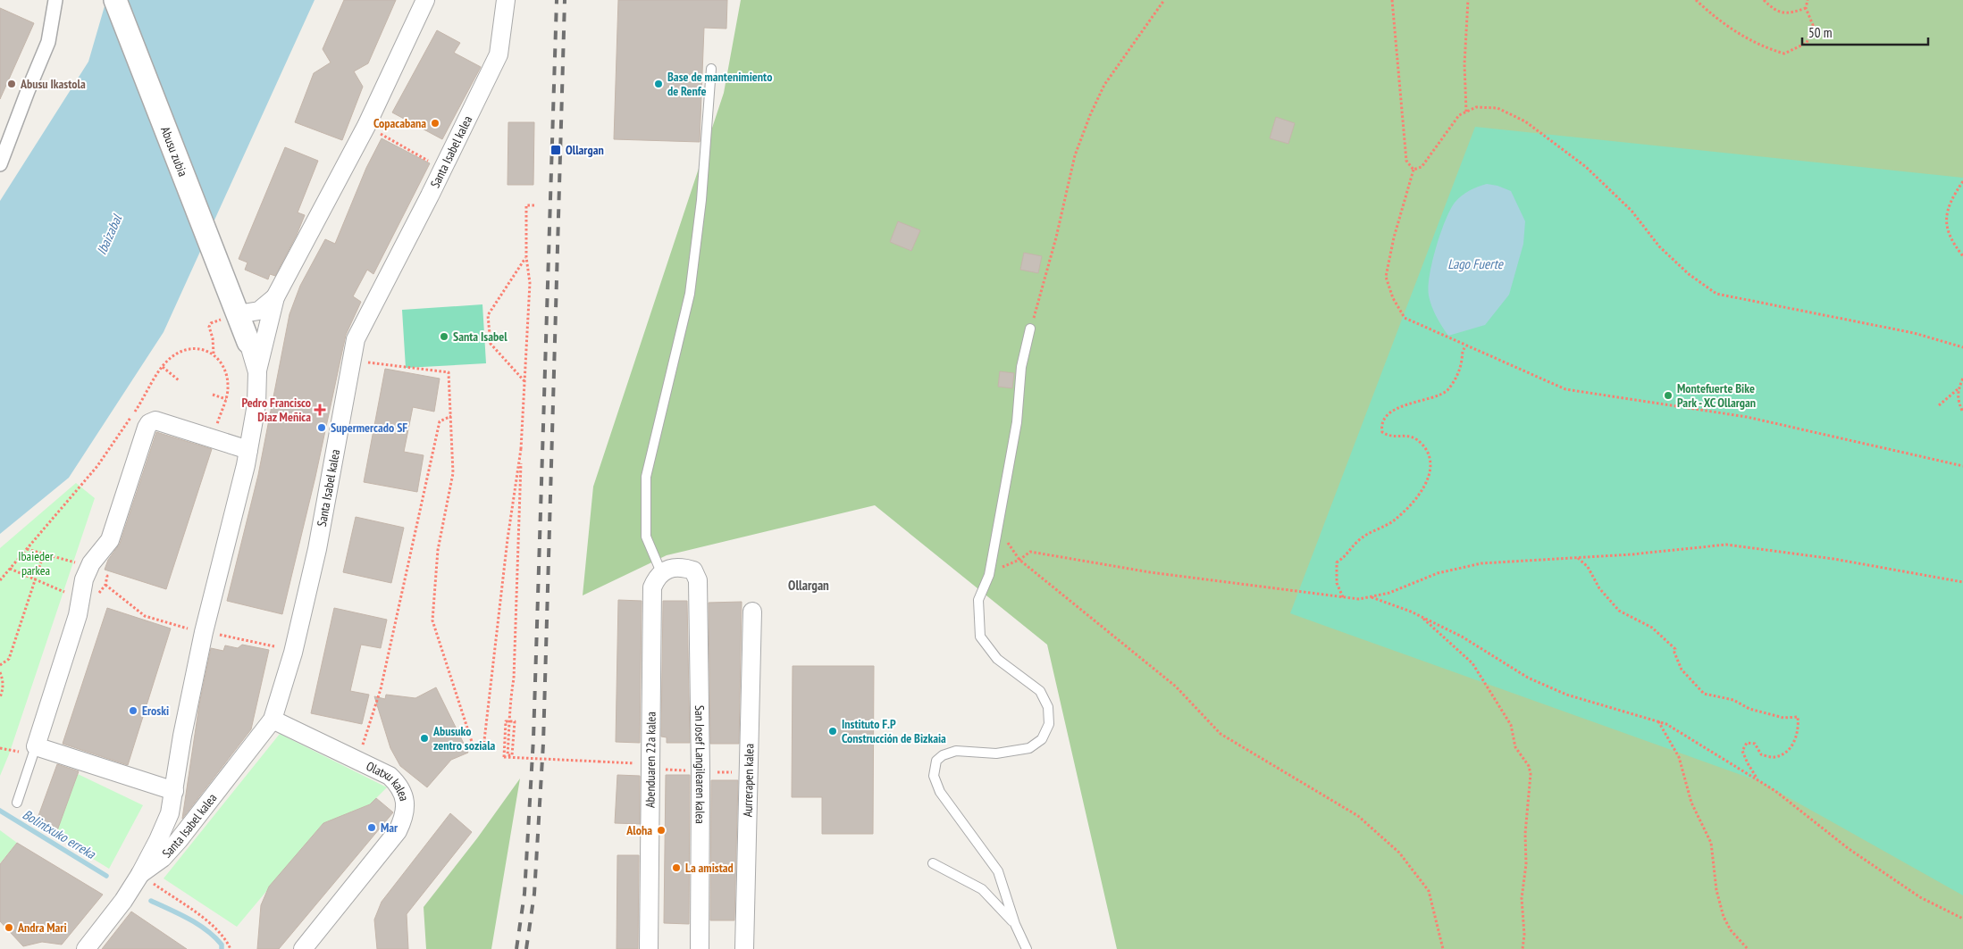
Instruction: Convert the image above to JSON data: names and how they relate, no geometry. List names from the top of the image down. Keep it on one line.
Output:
{"streets":{"street":["Santa Isabel kalea","Abusu zubia","Abenduaren 22a kalea","San Josef Langilearen kalea","Aurrerapen kalea","Olatxu kalea"]},"crossings":[["Santa Isabel kalea","Abusu zubia"],["Santa Isabel kalea","Olatxu kalea"],["Abenduaren 22a kalea","San Josef Langilearen kalea"]],"districts":["Ollargan"],"water":["Ibaizabal","Lago Fuerte","Bolintxuko erreka"],"parks":["Ibaieder parkea"],"places":{"other":["Abusu Ikastola","Base de mantenimiento de Renfe","Copacabana","Santa Isabel","Montefuerte Bike Park - XC Ollargan","Supermercado SF","Eroski","Instituto F.P Construcción de Bizkaia","Abusuko zentro soziala","Mar","Aloha","La amistad","Andra Mari"],"transit":["Ollargan"],"health":["Pedro Francisco Díaz Meñica"]},"scale_bar":"50 m"}
